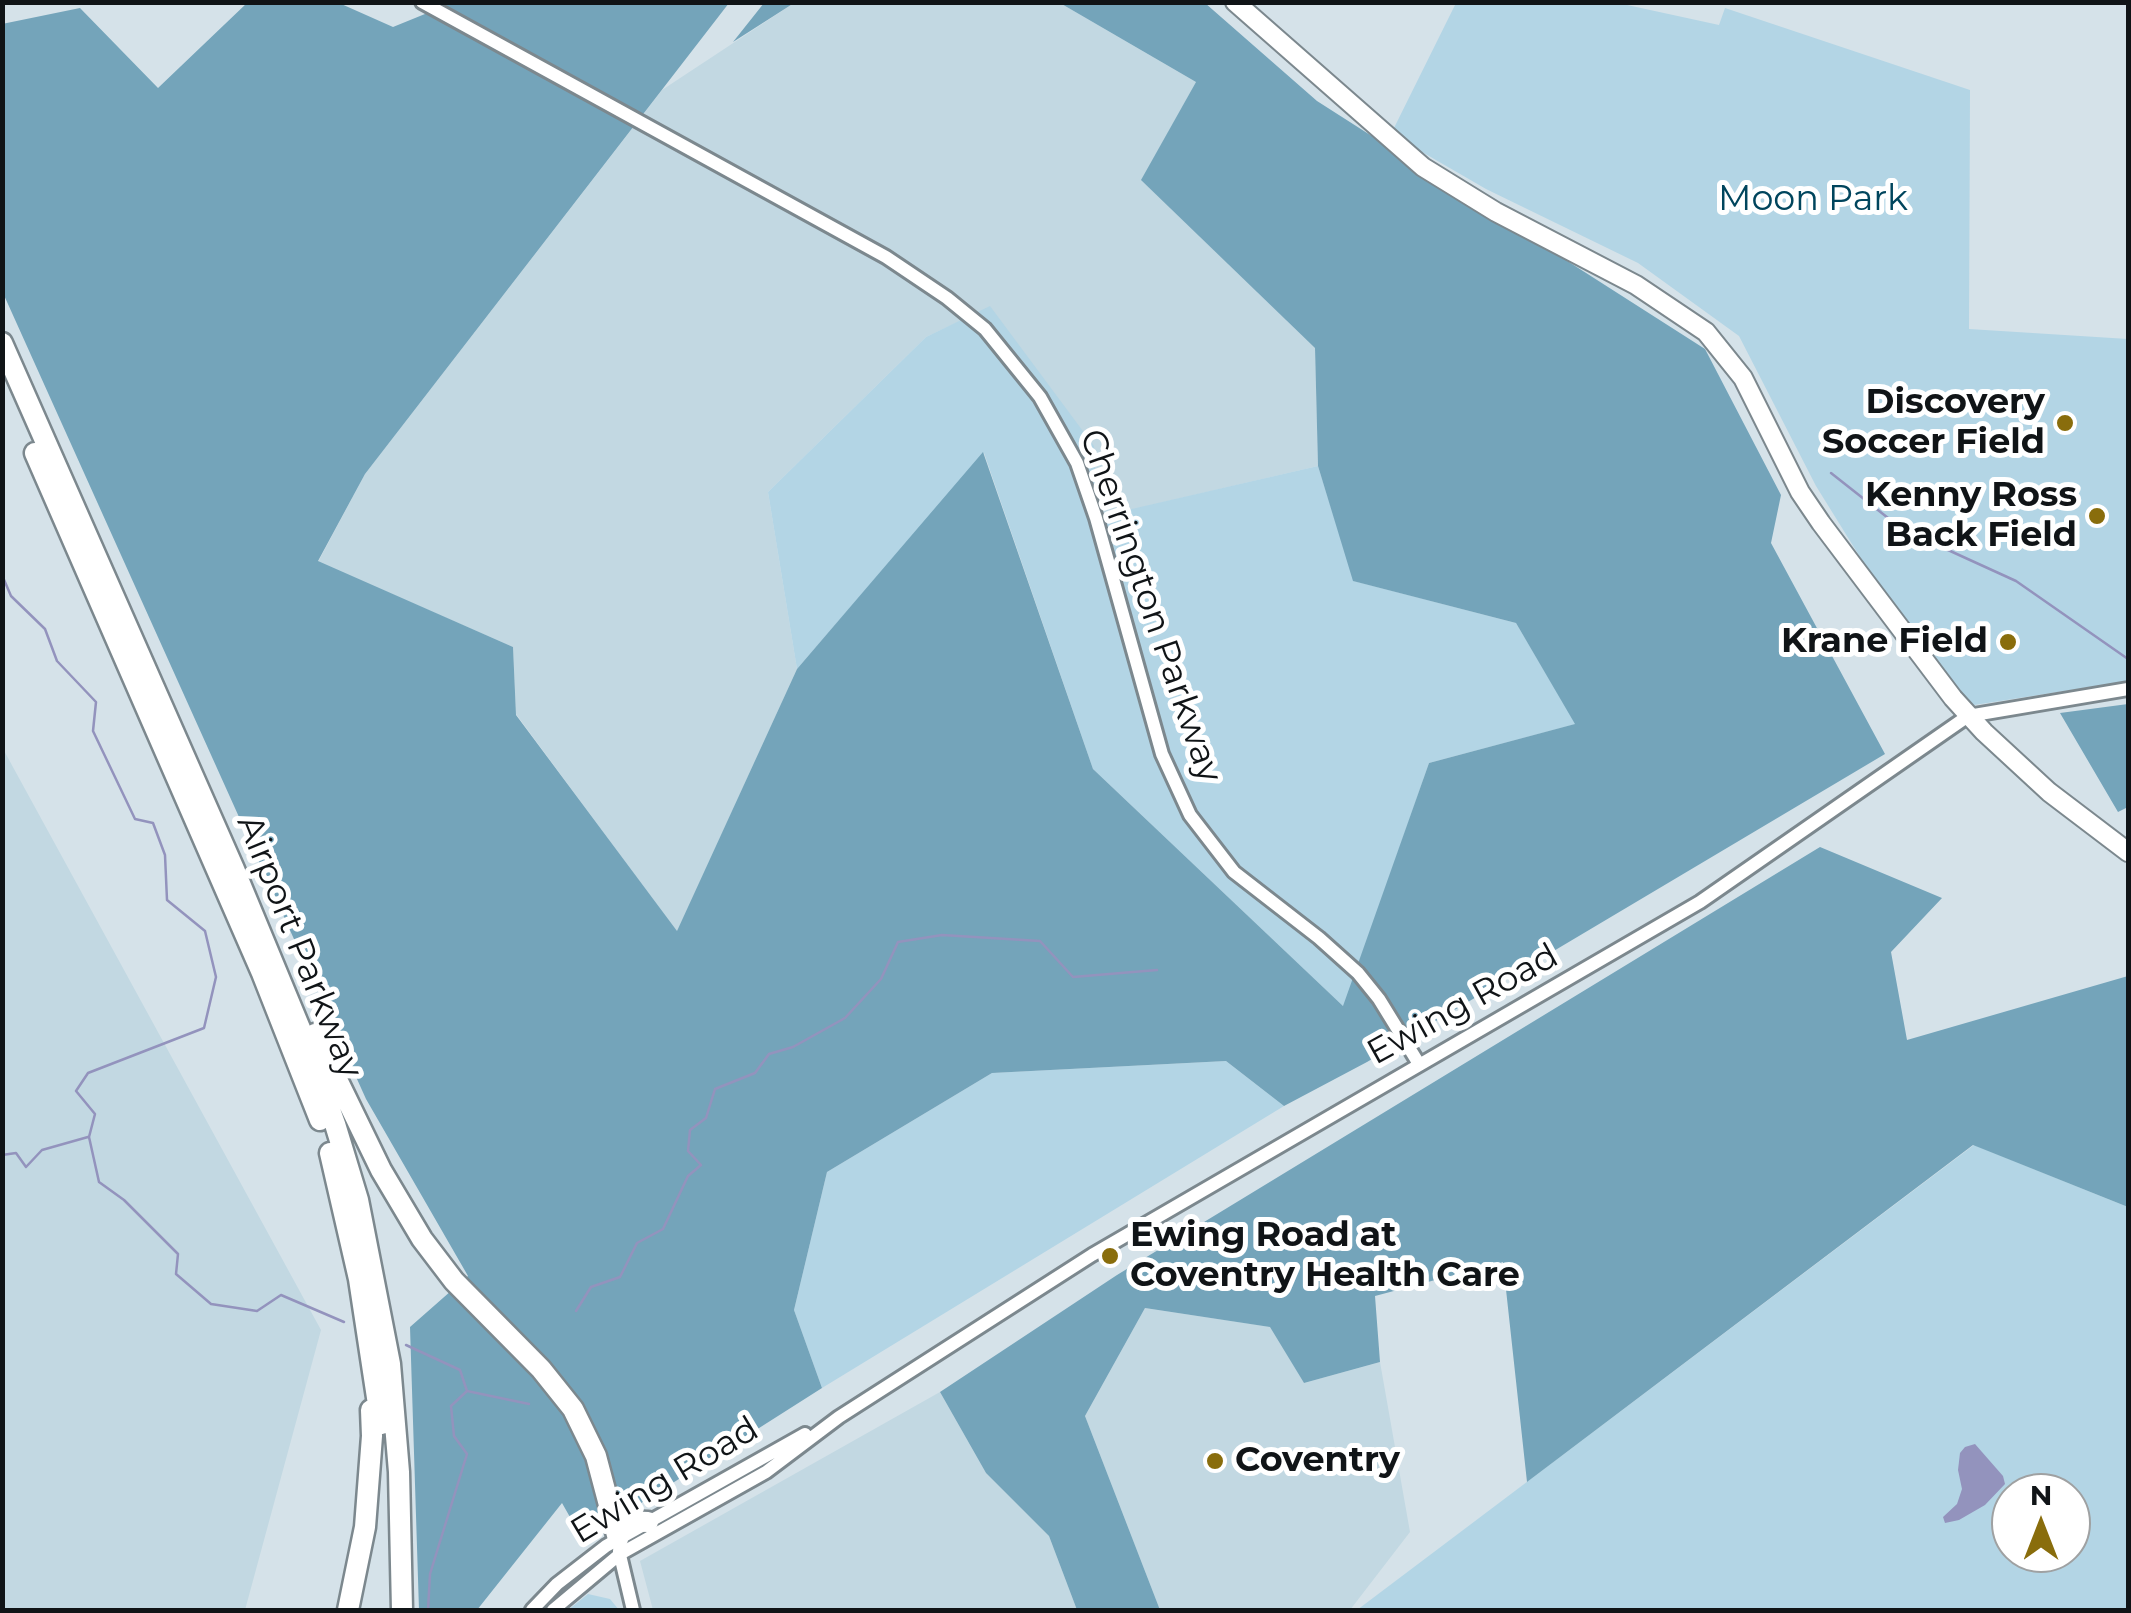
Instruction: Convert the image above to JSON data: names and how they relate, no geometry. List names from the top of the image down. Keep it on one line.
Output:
{"streets":{"highway":["Airport Parkway"],"street":["Cherrington Parkway","Ewing Road"]},"crossings":[["Cherrington Parkway","Ewing Road"]],"parks":["Moon Park"],"places":["Discovery Soccer Field","Kenny Ross Back Field","Krane Field","Ewing Road at Coventry Health Care","Coventry"],"north":"top"}
